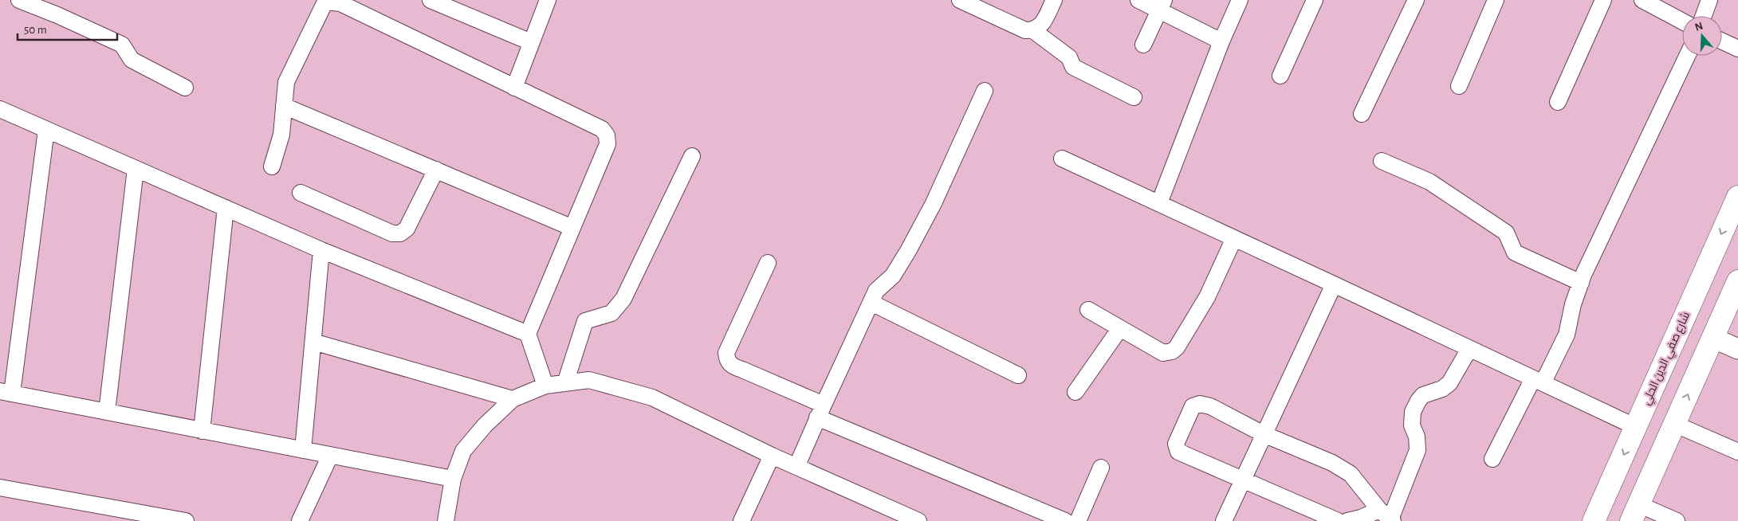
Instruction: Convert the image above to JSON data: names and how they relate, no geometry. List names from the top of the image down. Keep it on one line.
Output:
{"streets":{"main road":["شارع صفي الدين الحلي"]},"scale_bar":"50 m","north":"top"}
